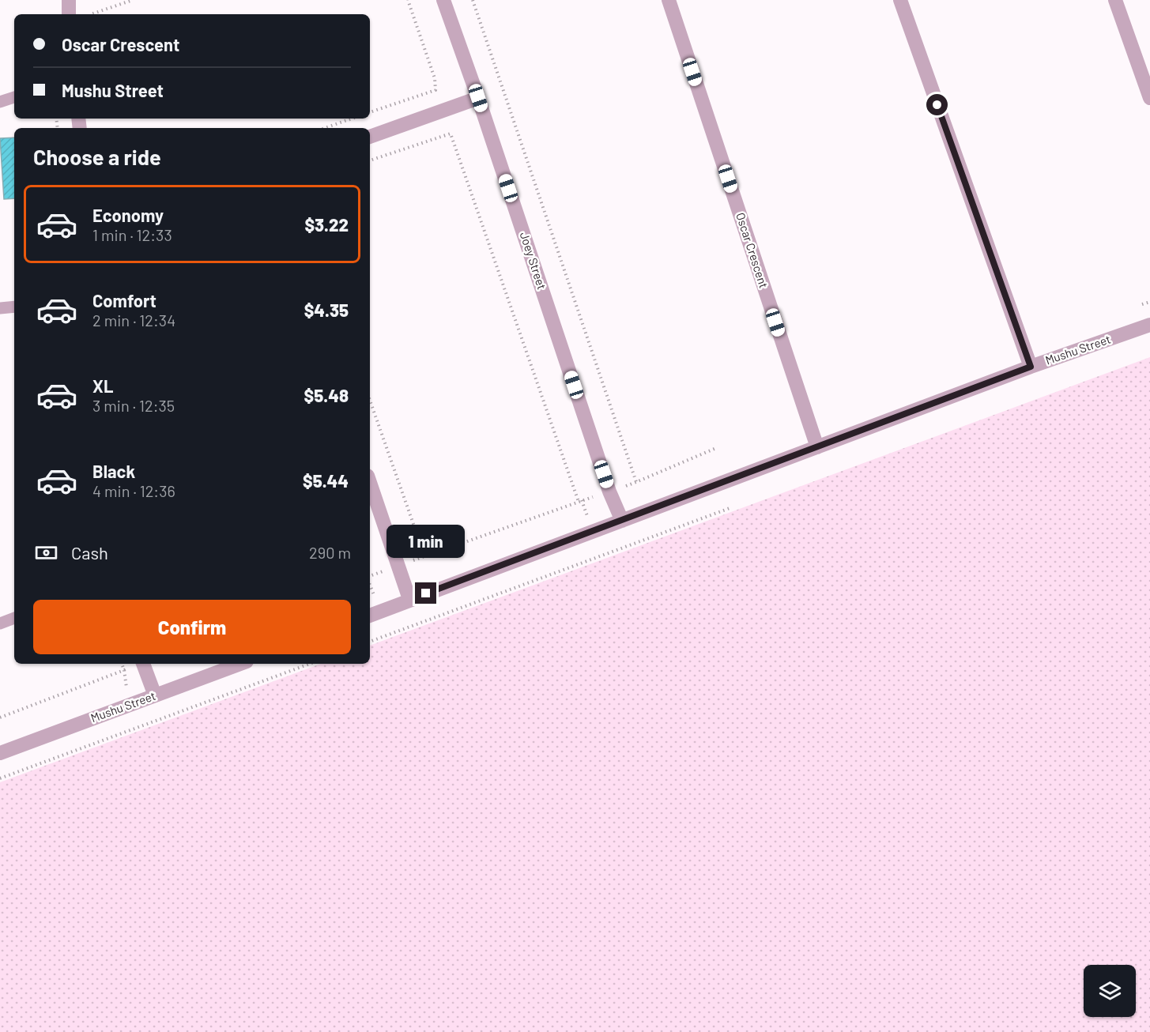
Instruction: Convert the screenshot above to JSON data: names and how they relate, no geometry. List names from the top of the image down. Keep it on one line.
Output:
{"streets":{"street":["Oscar Crescent","Joey Street","Mushu Street"]},"crossings":[["Oscar Crescent","Mushu Street"],["Joey Street","Mushu Street"]],"page":{"banner":["Oscar Crescent","Mushu Street"],"heading":"Choose a ride","list":[{"name":"Economy","note":"1 min · 12:33","value":"$3.22"},{"name":"Comfort","note":"2 min · 12:34","value":"$4.35"},{"name":"XL","note":"3 min · 12:35","value":"$5.48"},{"name":"Black","note":"4 min · 12:36","value":"$5.44"}],"bubble":"1 min","pay":["Cash","290 m"],"buttons":"Confirm"}}
